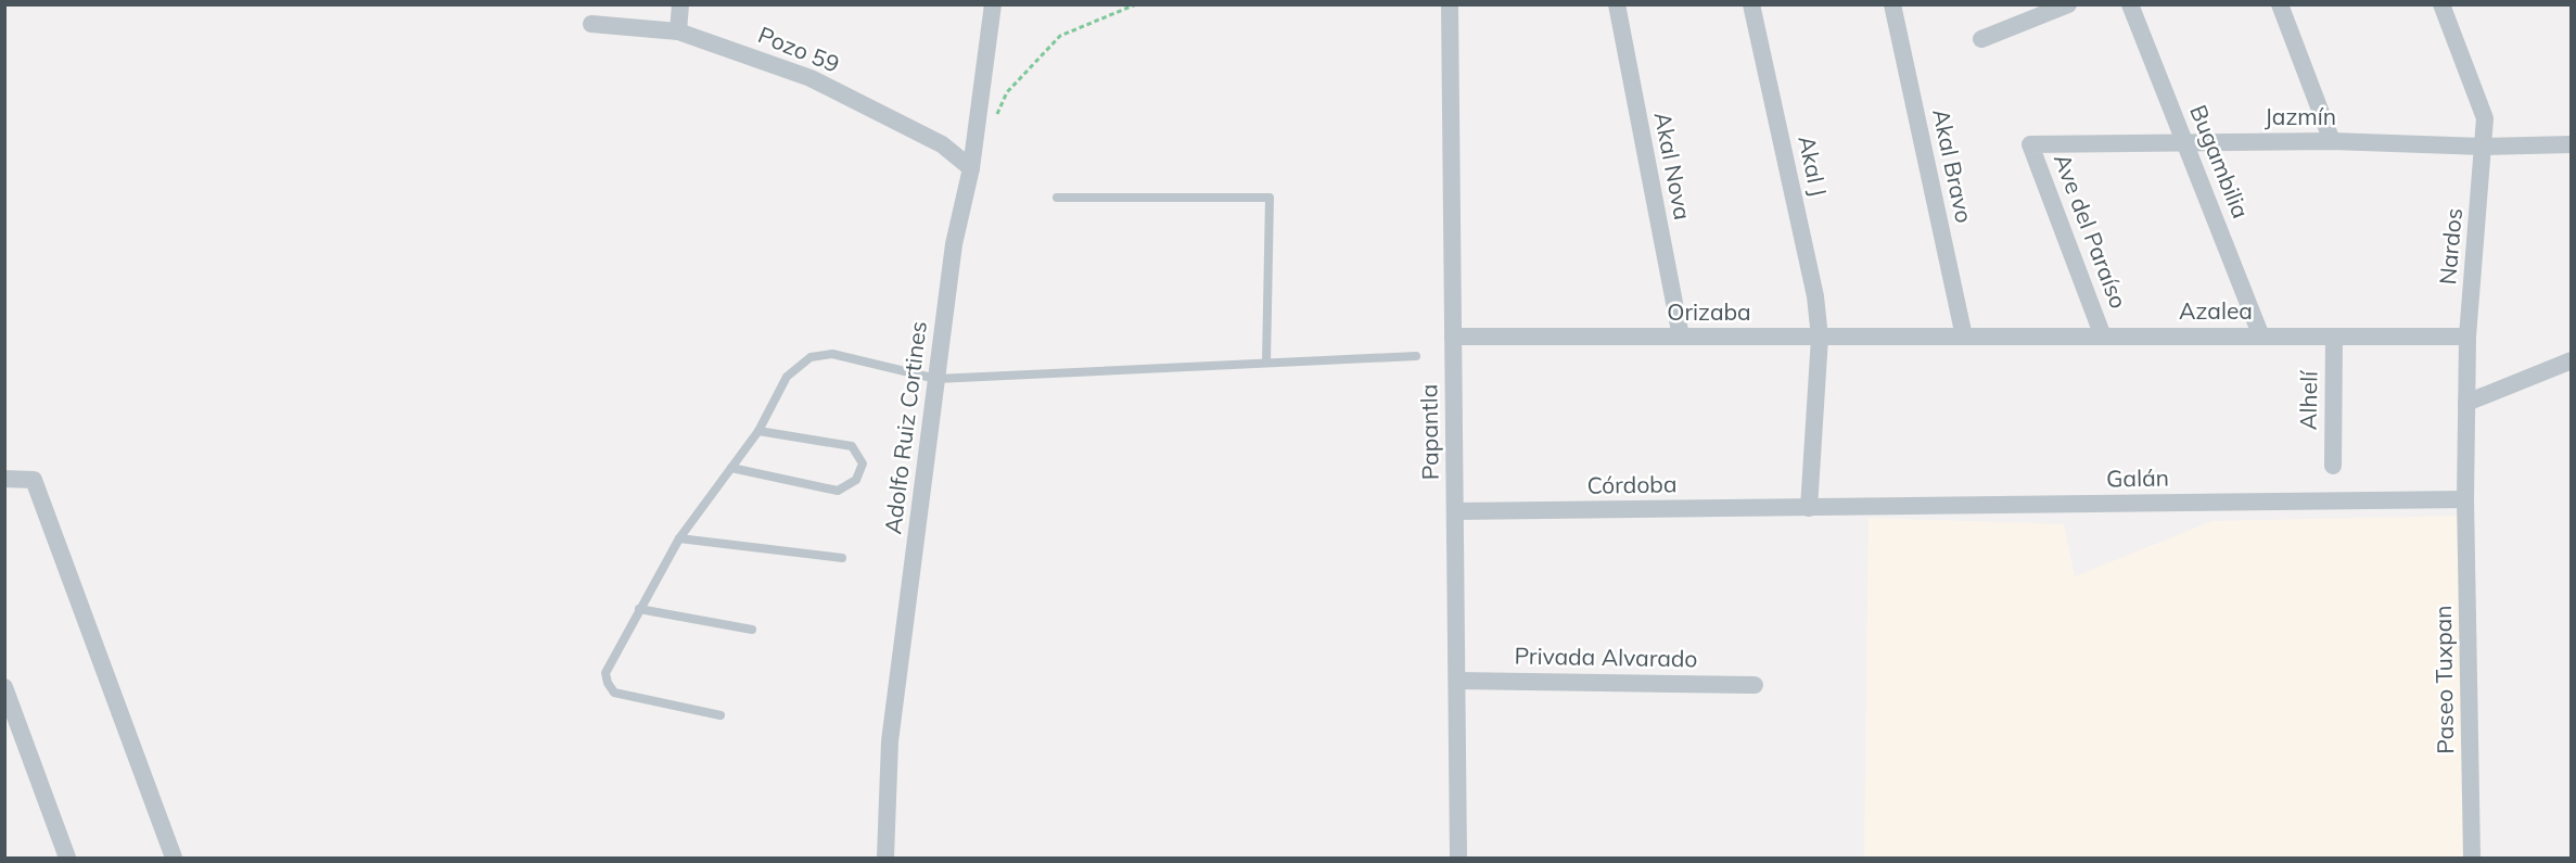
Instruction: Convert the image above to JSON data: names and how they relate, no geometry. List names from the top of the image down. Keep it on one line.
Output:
{"streets":{"street":["Pozo 59","Jazmín","Bugambilia","Akal Nova","Akal J","Akal Bravo","Ave del Paraíso","Nardos","Azalea","Orizaba","Alhelí","Adolfo Ruiz Cortines","Papantla","Galán","Córdoba","Privada Alvarado","Paseo Tuxpan"]},"crossings":[["Pozo 59","Adolfo Ruiz Cortines"],["Jazmín","Bugambilia"],["Jazmín","Ave del Paraíso"],["Jazmín","Nardos"],["Bugambilia","Azalea"],["Akal Nova","Orizaba"],["Akal J","Orizaba"],["Akal J","Galán"],["Akal J","Córdoba"],["Akal Bravo","Azalea"],["Akal Bravo","Orizaba"],["Ave del Paraíso","Azalea"],["Nardos","Azalea"],["Nardos","Galán"],["Nardos","Paseo Tuxpan"],["Azalea","Orizaba"],["Azalea","Alhelí"],["Orizaba","Papantla"],["Papantla","Córdoba"],["Papantla","Privada Alvarado"],["Galán","Córdoba"],["Galán","Paseo Tuxpan"]]}
